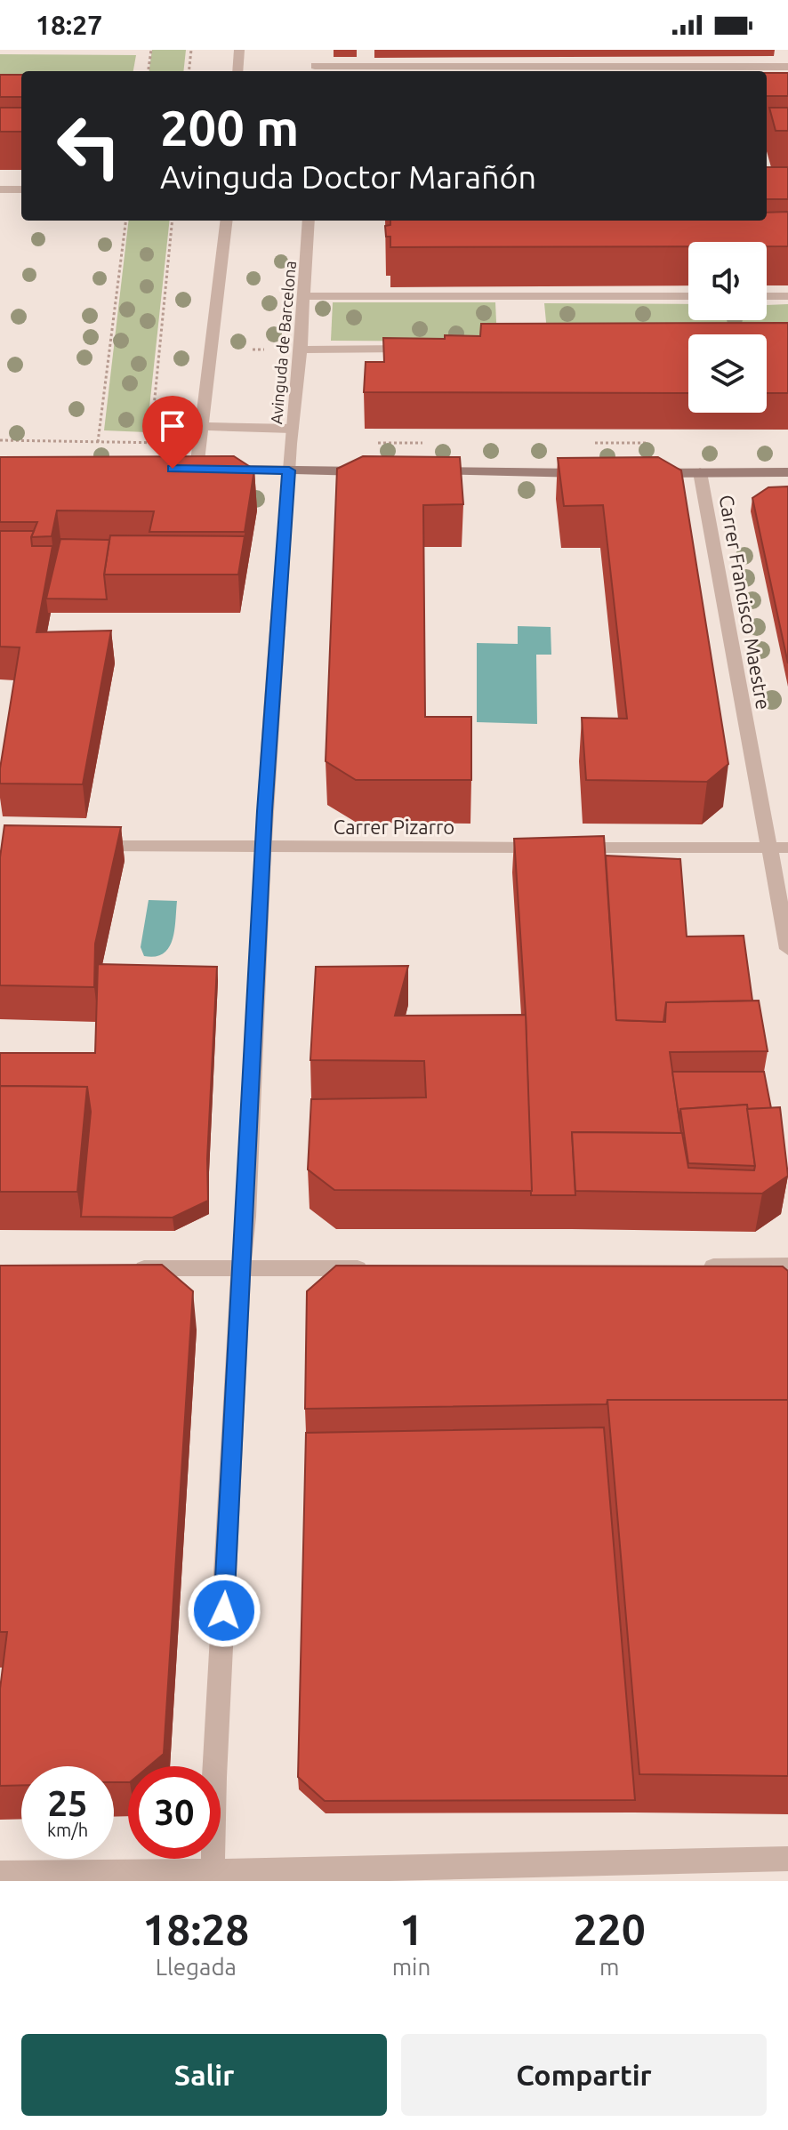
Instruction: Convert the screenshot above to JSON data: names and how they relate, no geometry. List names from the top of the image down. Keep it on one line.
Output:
{"streets":{"street":["Avinguda de Barcelona","Carrer Francisco Maestre","Carrer Pizarro"]},"crossings":[["Avinguda de Barcelona","Carrer Pizarro"],["Carrer Francisco Maestre","Carrer Pizarro"]],"page":{"status":"18:27","turn":["200 m","Avinguda Doctor Marañón"],"speed":"25 km/h","limit":"30","eta":["18:28","Llegada","1","min","220","m"],"buttons":["Salir","Compartir"]}}
